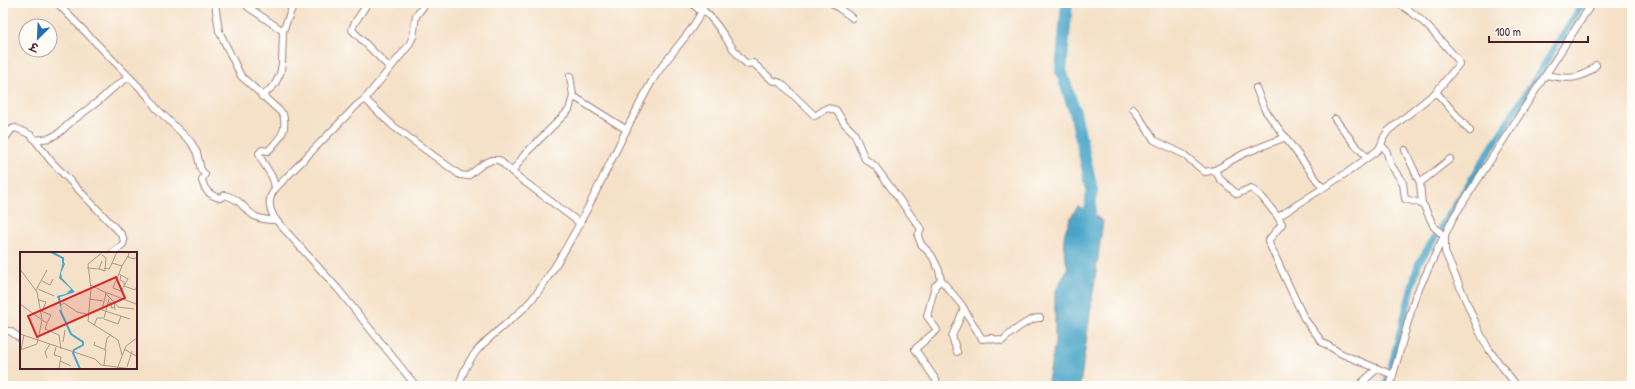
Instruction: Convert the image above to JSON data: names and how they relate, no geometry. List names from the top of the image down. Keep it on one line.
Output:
{"scale_bar":"100 m","north":"bottom left"}
